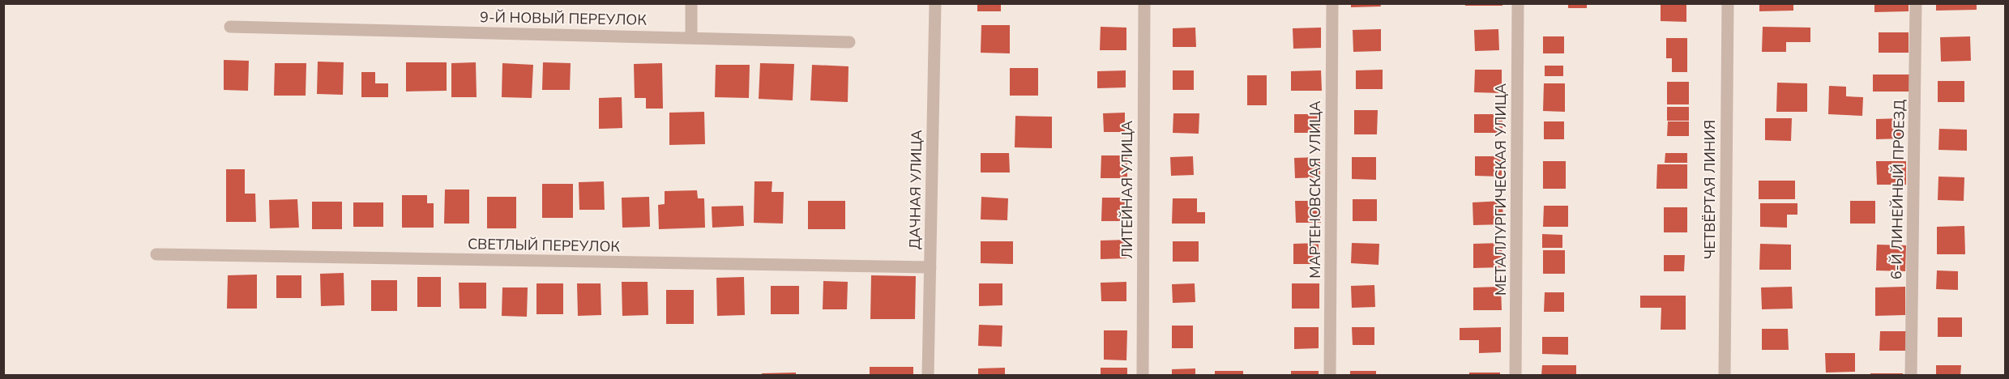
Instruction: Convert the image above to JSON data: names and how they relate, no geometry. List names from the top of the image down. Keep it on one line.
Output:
{"streets":{"street":["9-Й НОВЫЙ ПЕРЕУЛОК","ДАЧНАЯ УЛИЦА","ЛИТЕЙНАЯ УЛИЦА","МАРТЕНОВСКАЯ УЛИЦА","МЕТАЛЛУРГИЧЕСКАЯ УЛИЦА","ЧЕТВЁРТАЯ ЛИНИЯ","6-Й ЛИНЕЙНЫЙ ПРОЕЗД","СВЕТЛЫЙ ПЕРЕУЛОК"]},"crossings":[["ДАЧНАЯ УЛИЦА","СВЕТЛЫЙ ПЕРЕУЛОК"]]}
